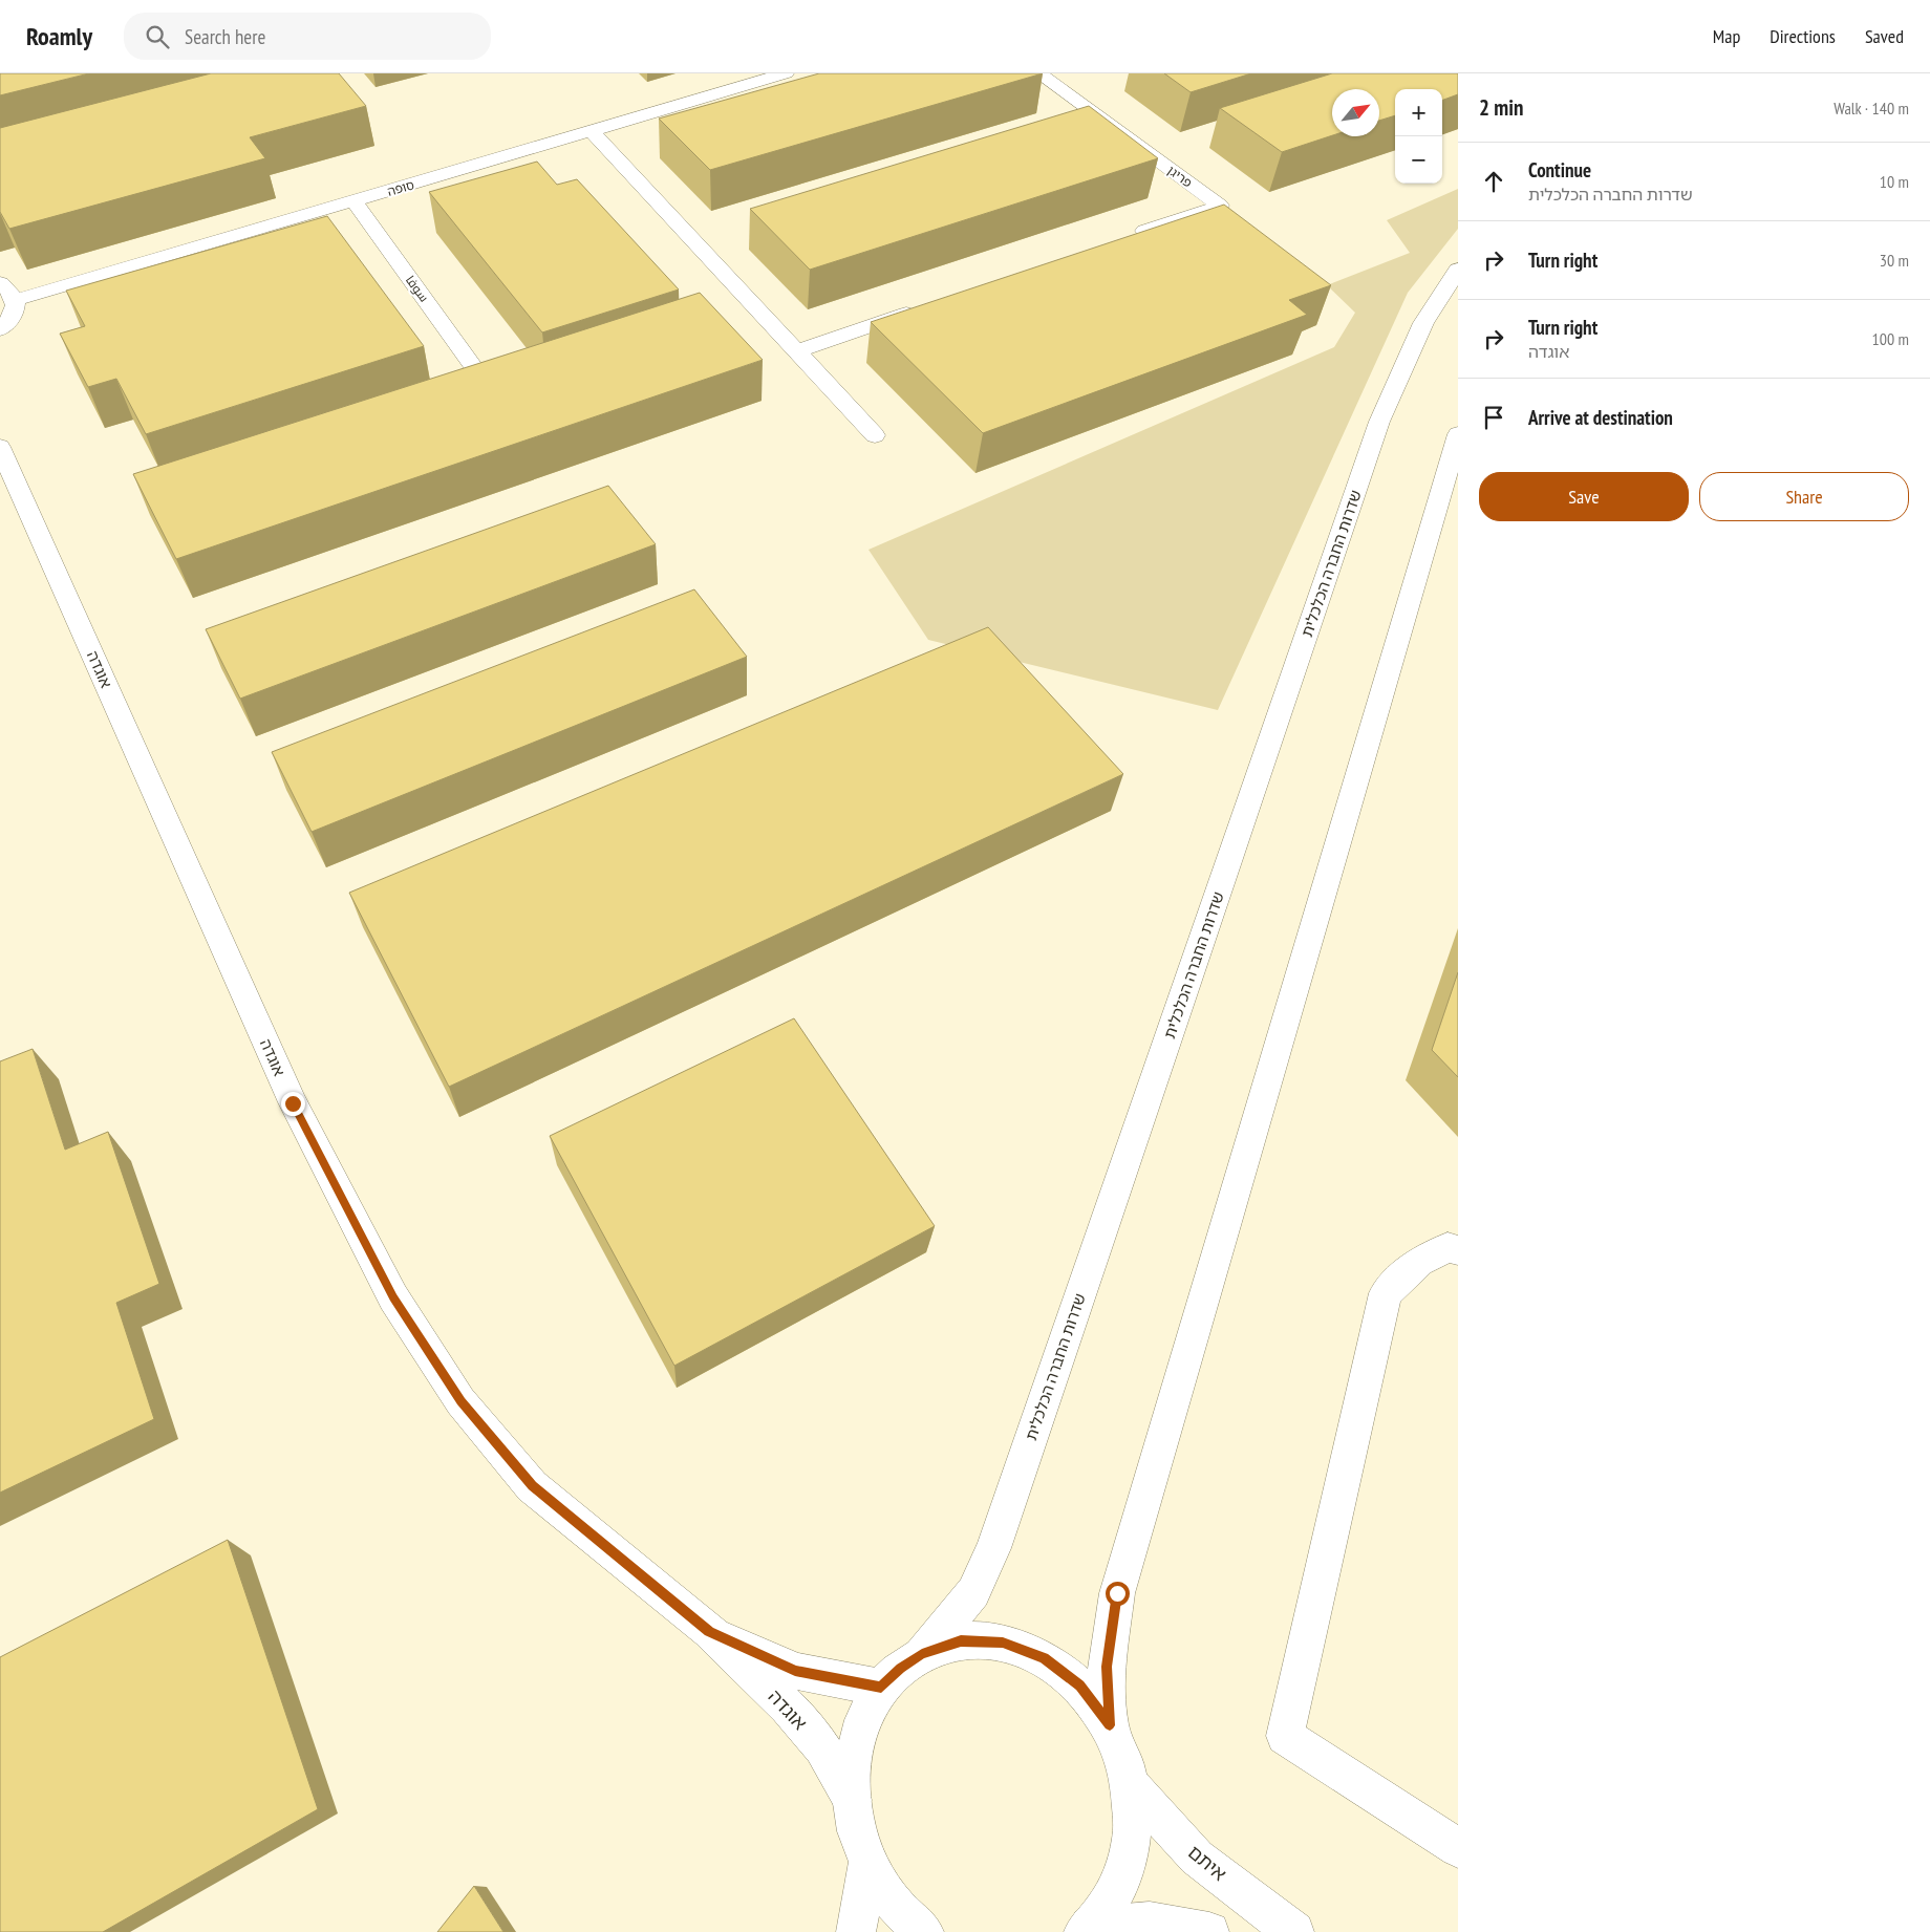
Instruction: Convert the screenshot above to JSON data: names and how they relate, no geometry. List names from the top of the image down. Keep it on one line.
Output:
{"streets":{"street":["פריגן","סופה","سوفا","שדרות החברה הכלכלית","אוגדה","איתם"]},"crossings":[["סופה","سوفا"]],"north":"top right","page":{"header":"Roamly","search":"Search here","nav":["Map","Directions","Saved"],"heading":["2 min","Walk · 140 m"],"map_buttons":["+","−"],"list":[["Continue","שדרות החברה הכלכלית","10 m"],["Turn right","30 m"],["Turn right","אוגדה","100 m"],"Arrive at destination"],"buttons":["Save","Share"]}}
